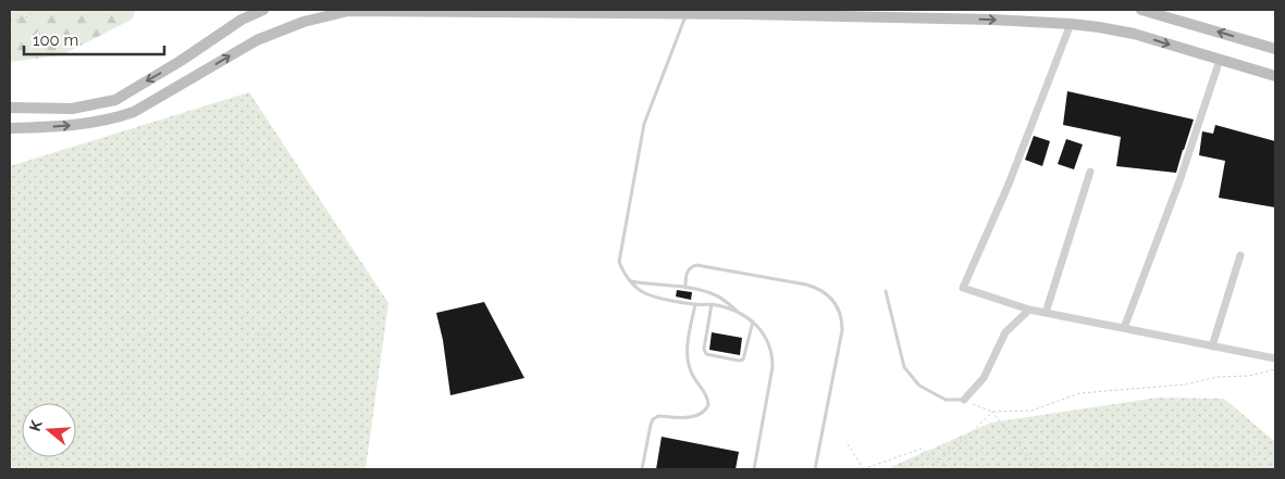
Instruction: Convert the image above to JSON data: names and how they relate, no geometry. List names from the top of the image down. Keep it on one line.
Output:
{"scale_bar":"100 m","north":"left"}
